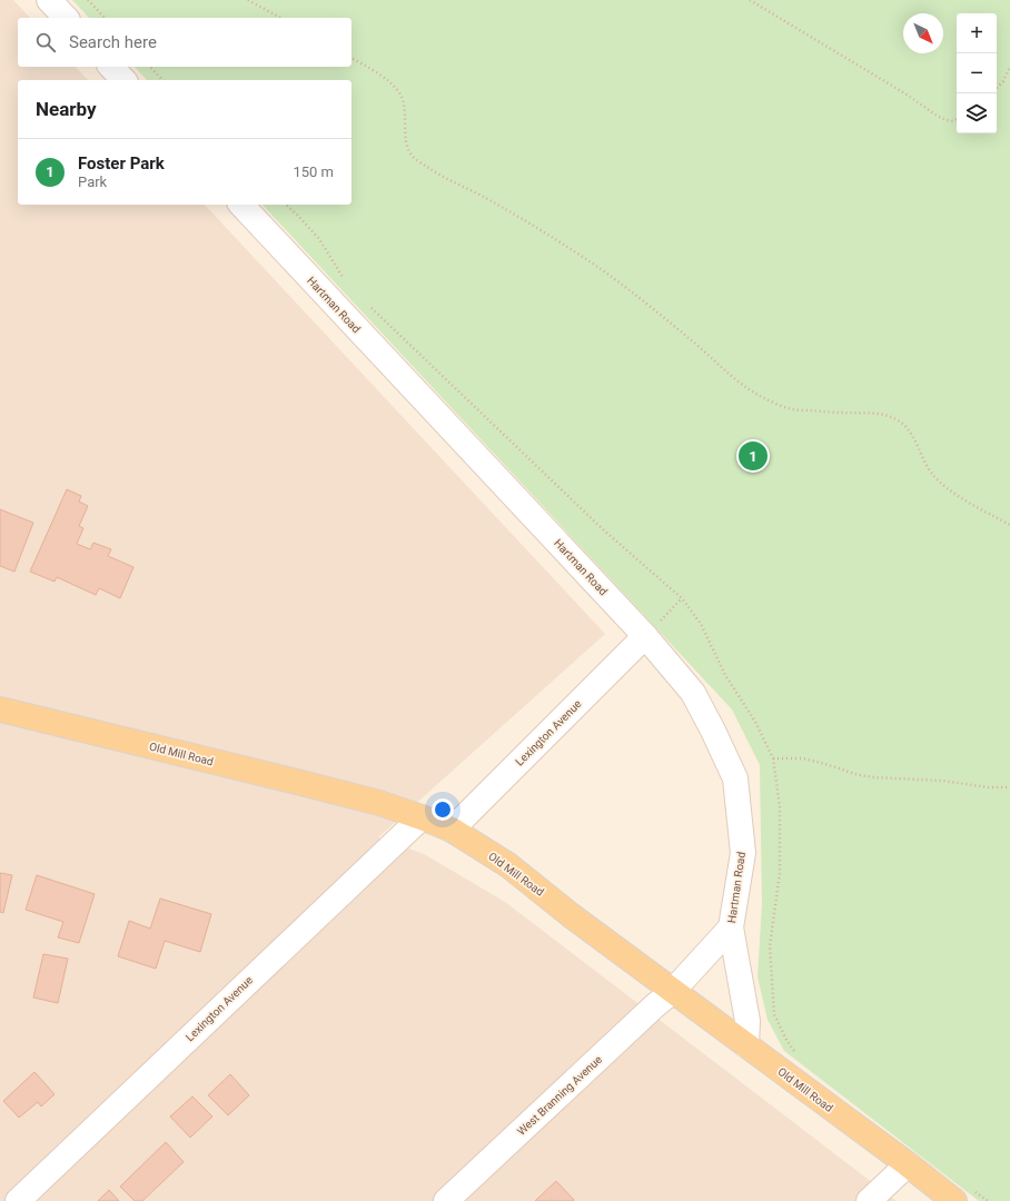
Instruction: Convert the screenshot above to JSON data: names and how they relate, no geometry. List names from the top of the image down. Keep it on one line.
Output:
{"streets":{"main road":["Old Mill Road"],"street":["Hartman Road","Lexington Avenue","West Branning Avenue"]},"crossings":[["Hartman Road","Lexington Avenue"],["Hartman Road","Old Mill Road"],["Hartman Road","West Branning Avenue"],["Lexington Avenue","Old Mill Road"],["Old Mill Road","West Branning Avenue"]],"north":"bottom right","page":{"map_buttons":["+","−"],"search":"Search here","heading":"Nearby","list":[{"mark":"1","name":"Foster Park","note":"Park","value":"150 m"}],"pins":"1"}}
